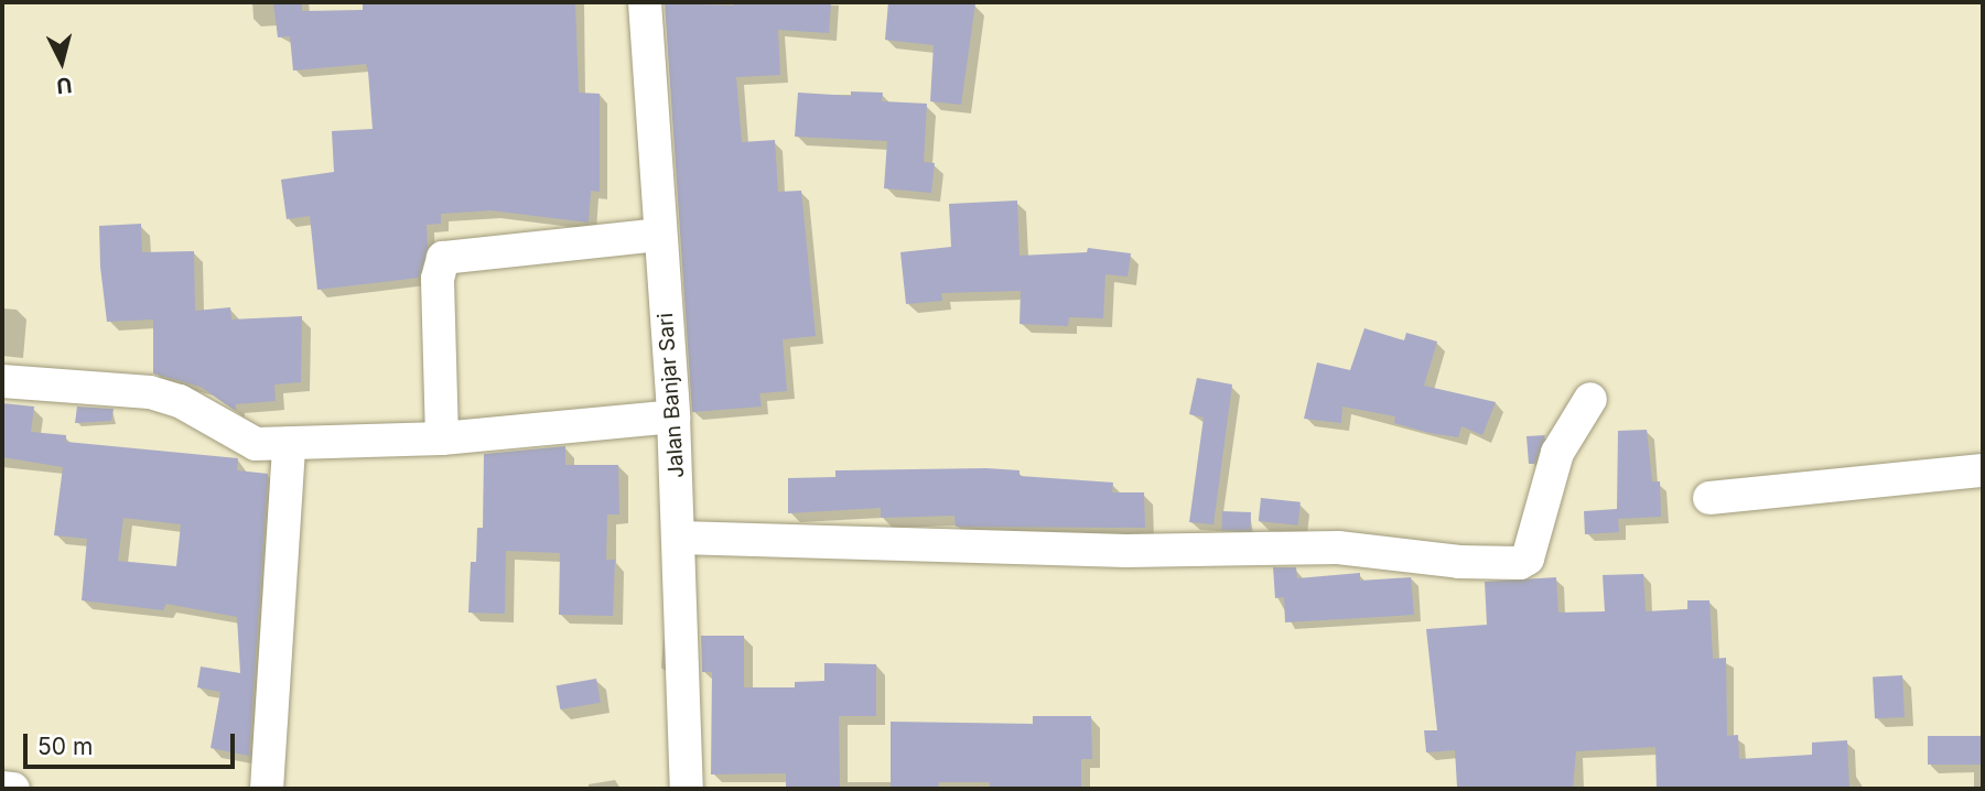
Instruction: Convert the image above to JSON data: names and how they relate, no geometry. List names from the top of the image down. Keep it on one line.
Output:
{"streets":{"street":["Jalan Banjar Sari"]},"scale_bar":"50 m","north":"bottom"}
